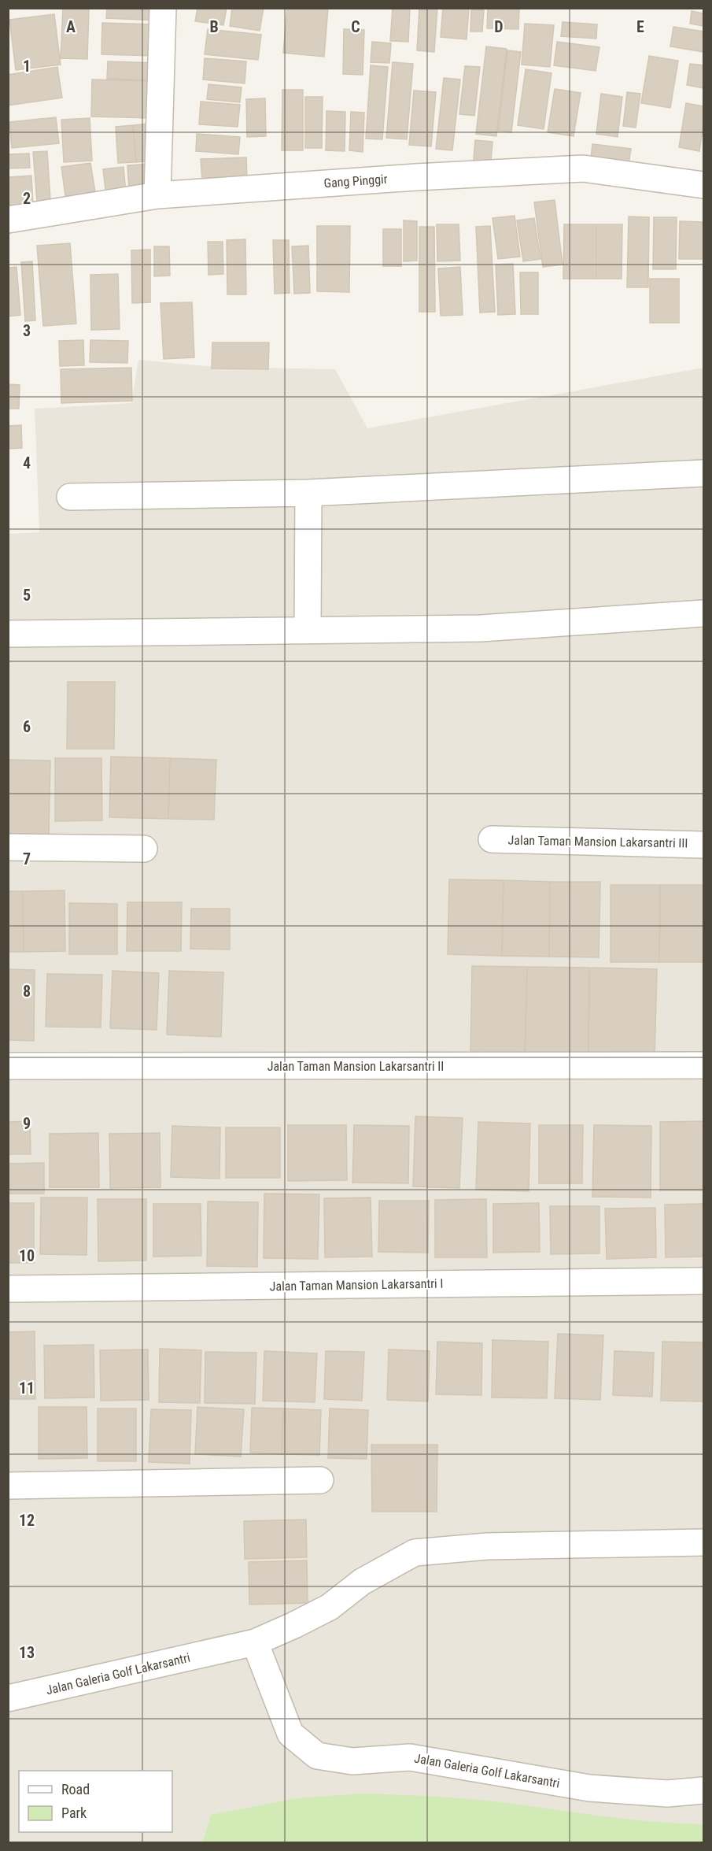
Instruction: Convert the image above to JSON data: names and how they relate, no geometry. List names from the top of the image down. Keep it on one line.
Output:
{"streets":{"street":["Gang Pinggir","Jalan Taman Mansion Lakarsantri III","Jalan Taman Mansion Lakarsantri II","Jalan Taman Mansion Lakarsantri I","Jalan Galeria Golf Lakarsantri"]},"legend":["Road","Park"],"grid":{"columns":["A","B","C","D","E"],"rows":["1","2","3","4","5","6","7","8","9","10","11","12","13"]}}
